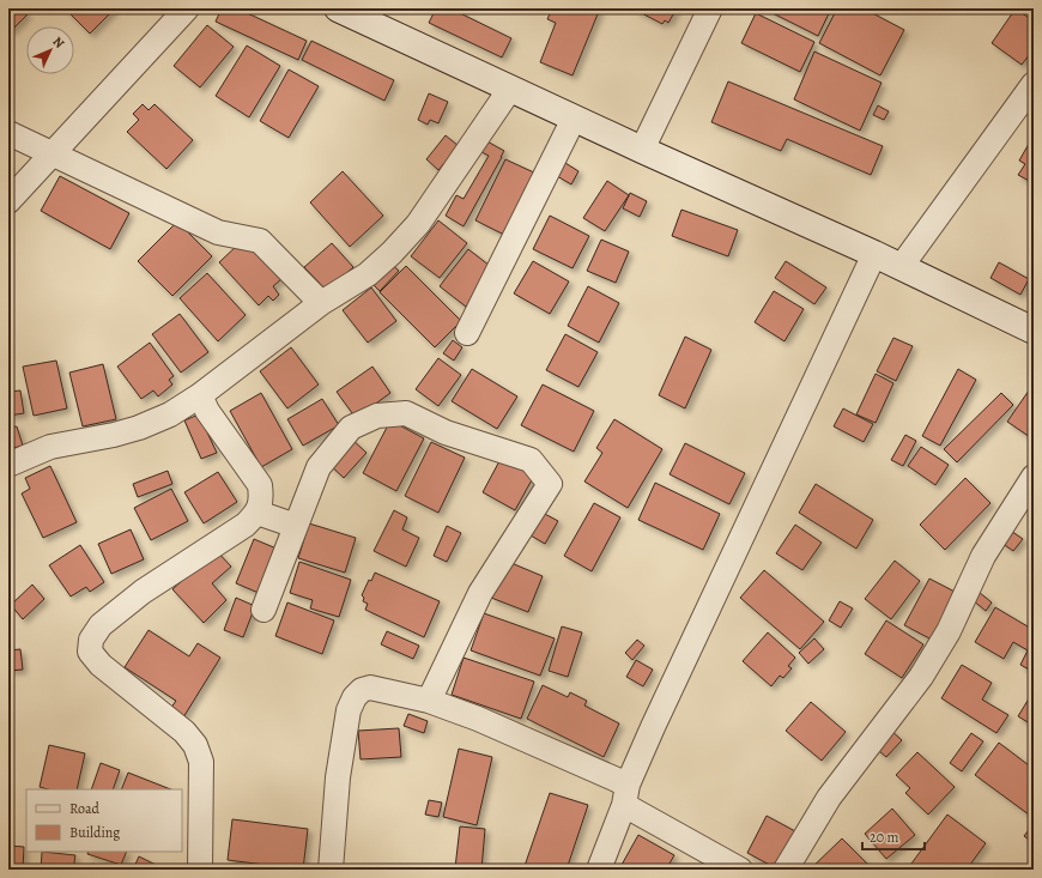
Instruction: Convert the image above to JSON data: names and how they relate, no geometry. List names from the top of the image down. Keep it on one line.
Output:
{"legend":["Road","Building"],"scale_bar":"20 m","north":"top right"}
